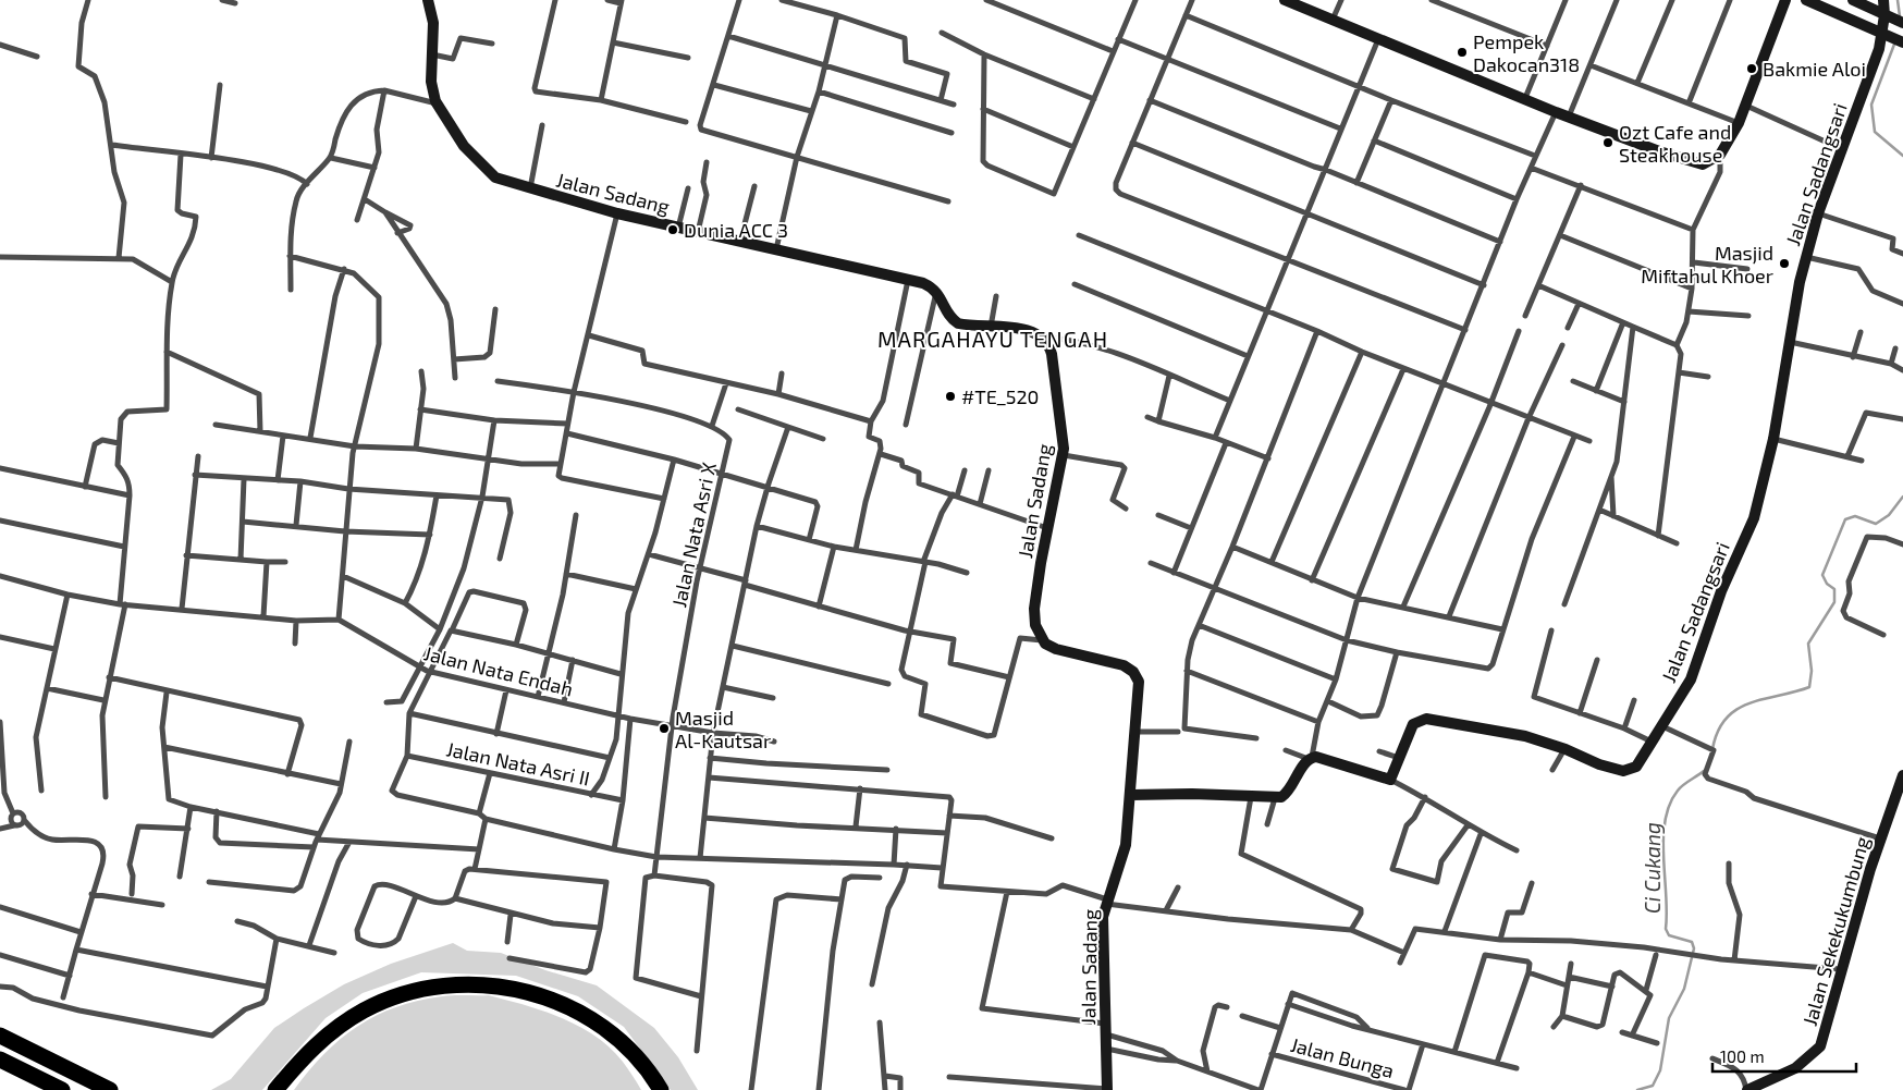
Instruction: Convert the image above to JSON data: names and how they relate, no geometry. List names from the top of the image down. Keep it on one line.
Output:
{"streets":{"street":["Jalan Sadangsari","Jalan Sadang","Jalan Nata Asri X","Jalan Nata Endah","Jalan Nata Asri II","Jalan Sekekukumbung","Jalan Bunga"]},"crossings":[["Jalan Nata Asri X","Jalan Nata Endah"]],"districts":["MARGAHAYU TENGAH"],"water":["Ci Cukang"],"places":["Pempek Dakocan318","Bakmie Aloi","Ozt Cafe and Steakhouse","Dunia ACC 3","Masjid Miftahul Khoer","#TE_520","Masjid Al-Kautsar"],"scale_bar":"100 m"}
